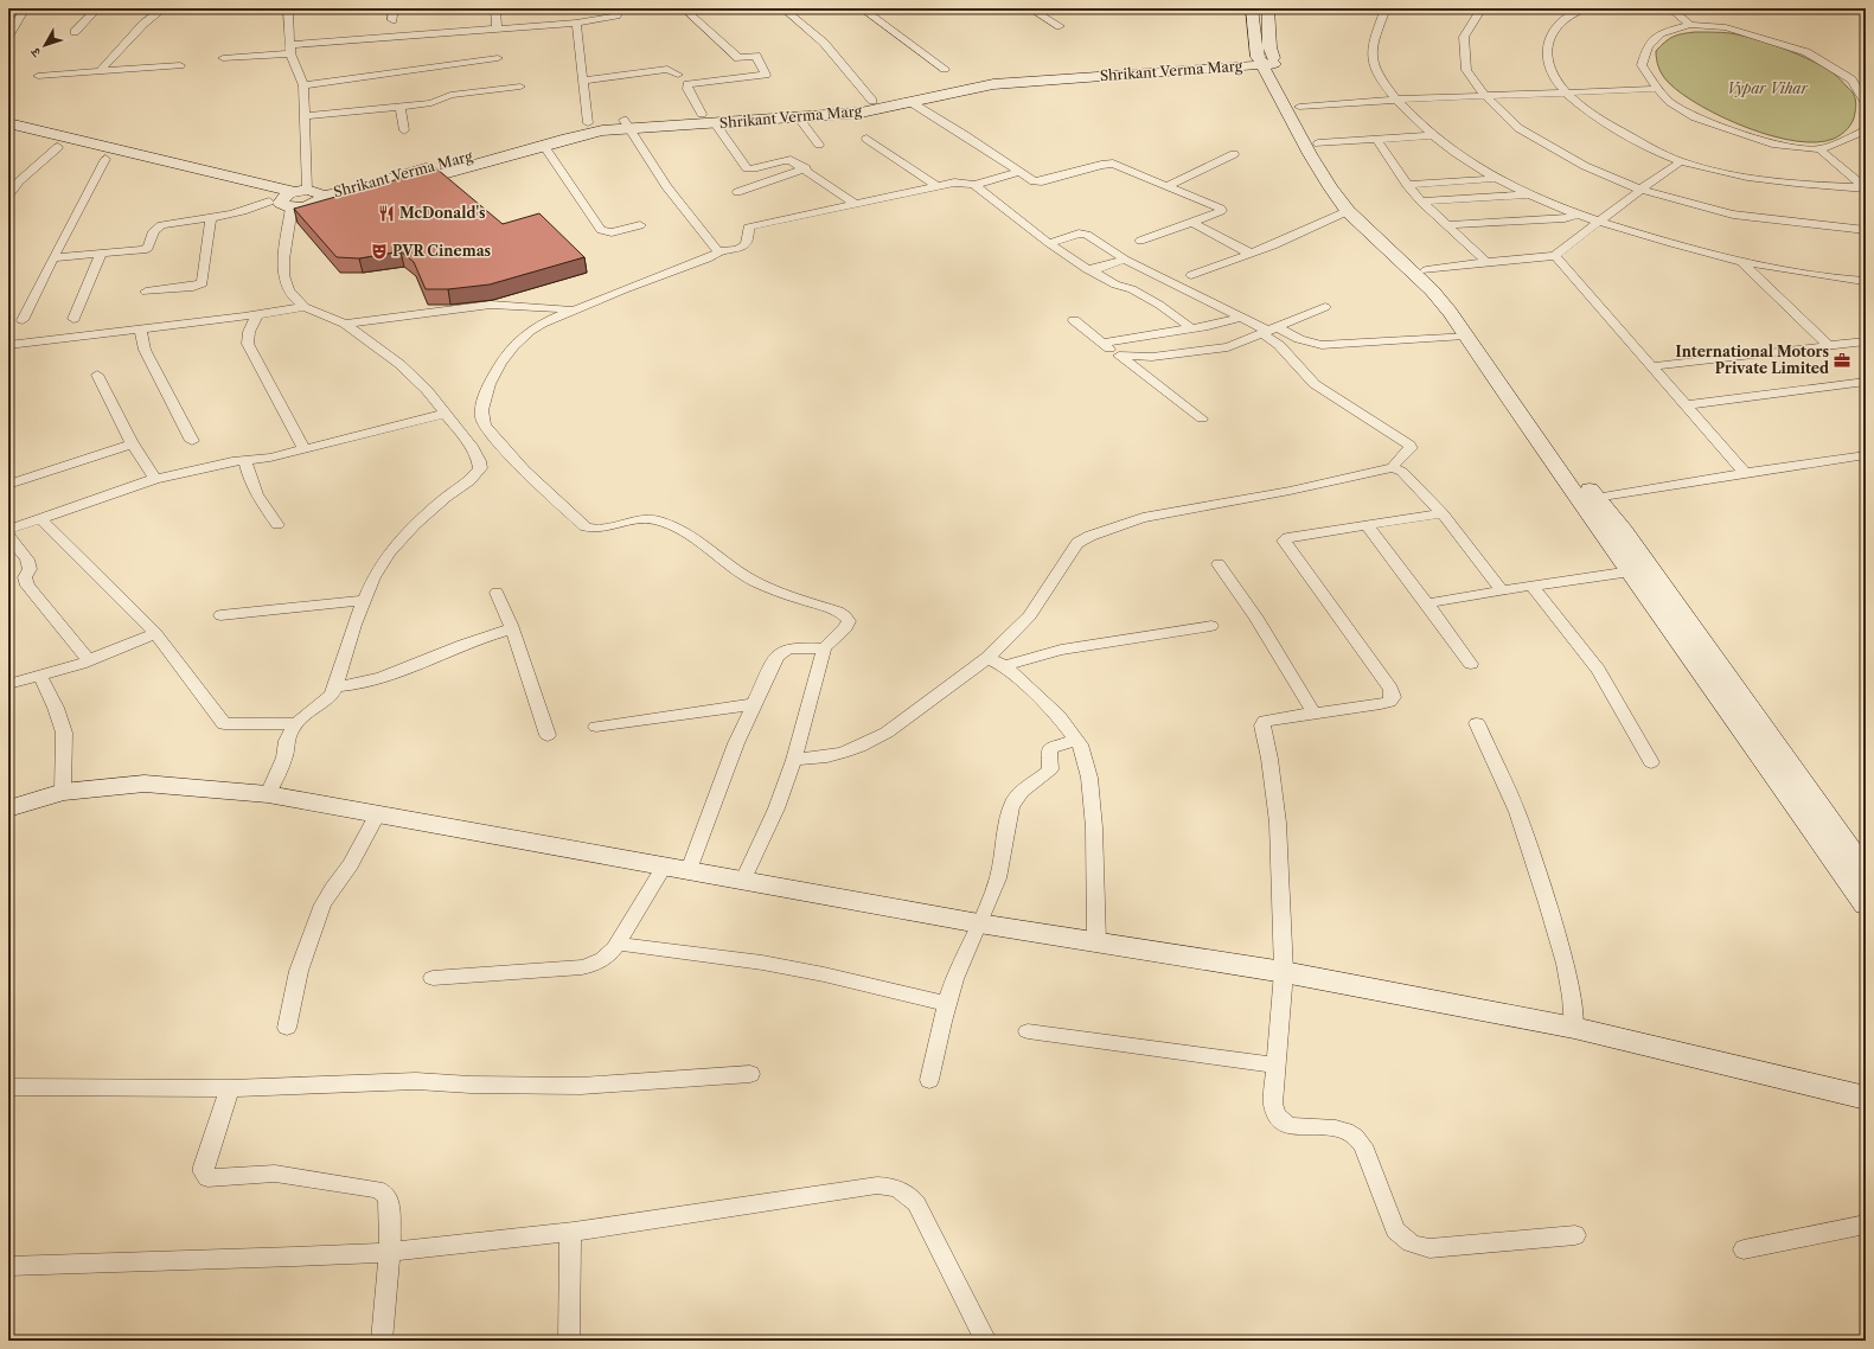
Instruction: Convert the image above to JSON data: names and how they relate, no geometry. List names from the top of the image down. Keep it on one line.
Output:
{"streets":{"street":["Shrikant Verma Marg"]},"parks":["Vypar Vihar"],"places":{"restaurant":["McDonald's"],"theatre":["PVR Cinemas"],"office":["International Motors Private Limited"]},"north":"bottom left"}
